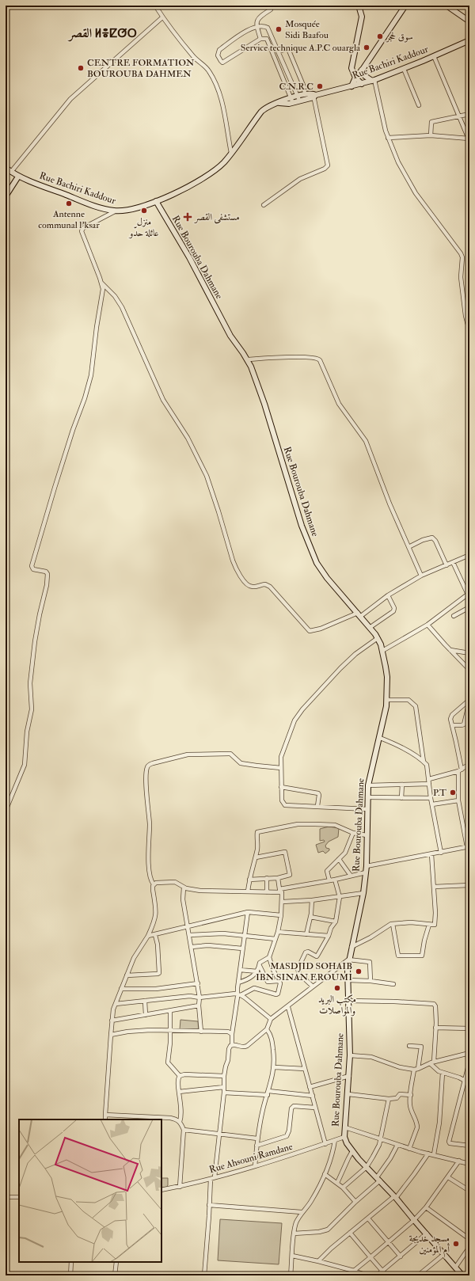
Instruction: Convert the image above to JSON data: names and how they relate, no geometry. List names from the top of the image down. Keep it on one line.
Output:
{"streets":{"street":["Rue Bachiri Kaddour","Rue Bourouba Dahmane","Rue Ahsouni Ramdane"]},"crossings":[["Rue Bachiri Kaddour","Rue Bourouba Dahmane"],["Rue Bourouba Dahmane","Rue Ahsouni Ramdane"]],"districts":["القصر ⵍⴻⵇⵚⵔ"],"places":{"other":["Mosquée Sidi Baafou","سوق لحجر","Service technique A.P.C ouargla","CENTRE FORMATION BOUROUBA DAHMEN","C.N.R.C","Antenne communal l'ksar","منزل عائلة حدّو","P.T","MASDJID SOHAIB IBN SINAN EROUMI","مكتب البريد والمواصلات","مسجد خديجة أم المؤمنين"],"health":["مستشفى القصر"]}}
